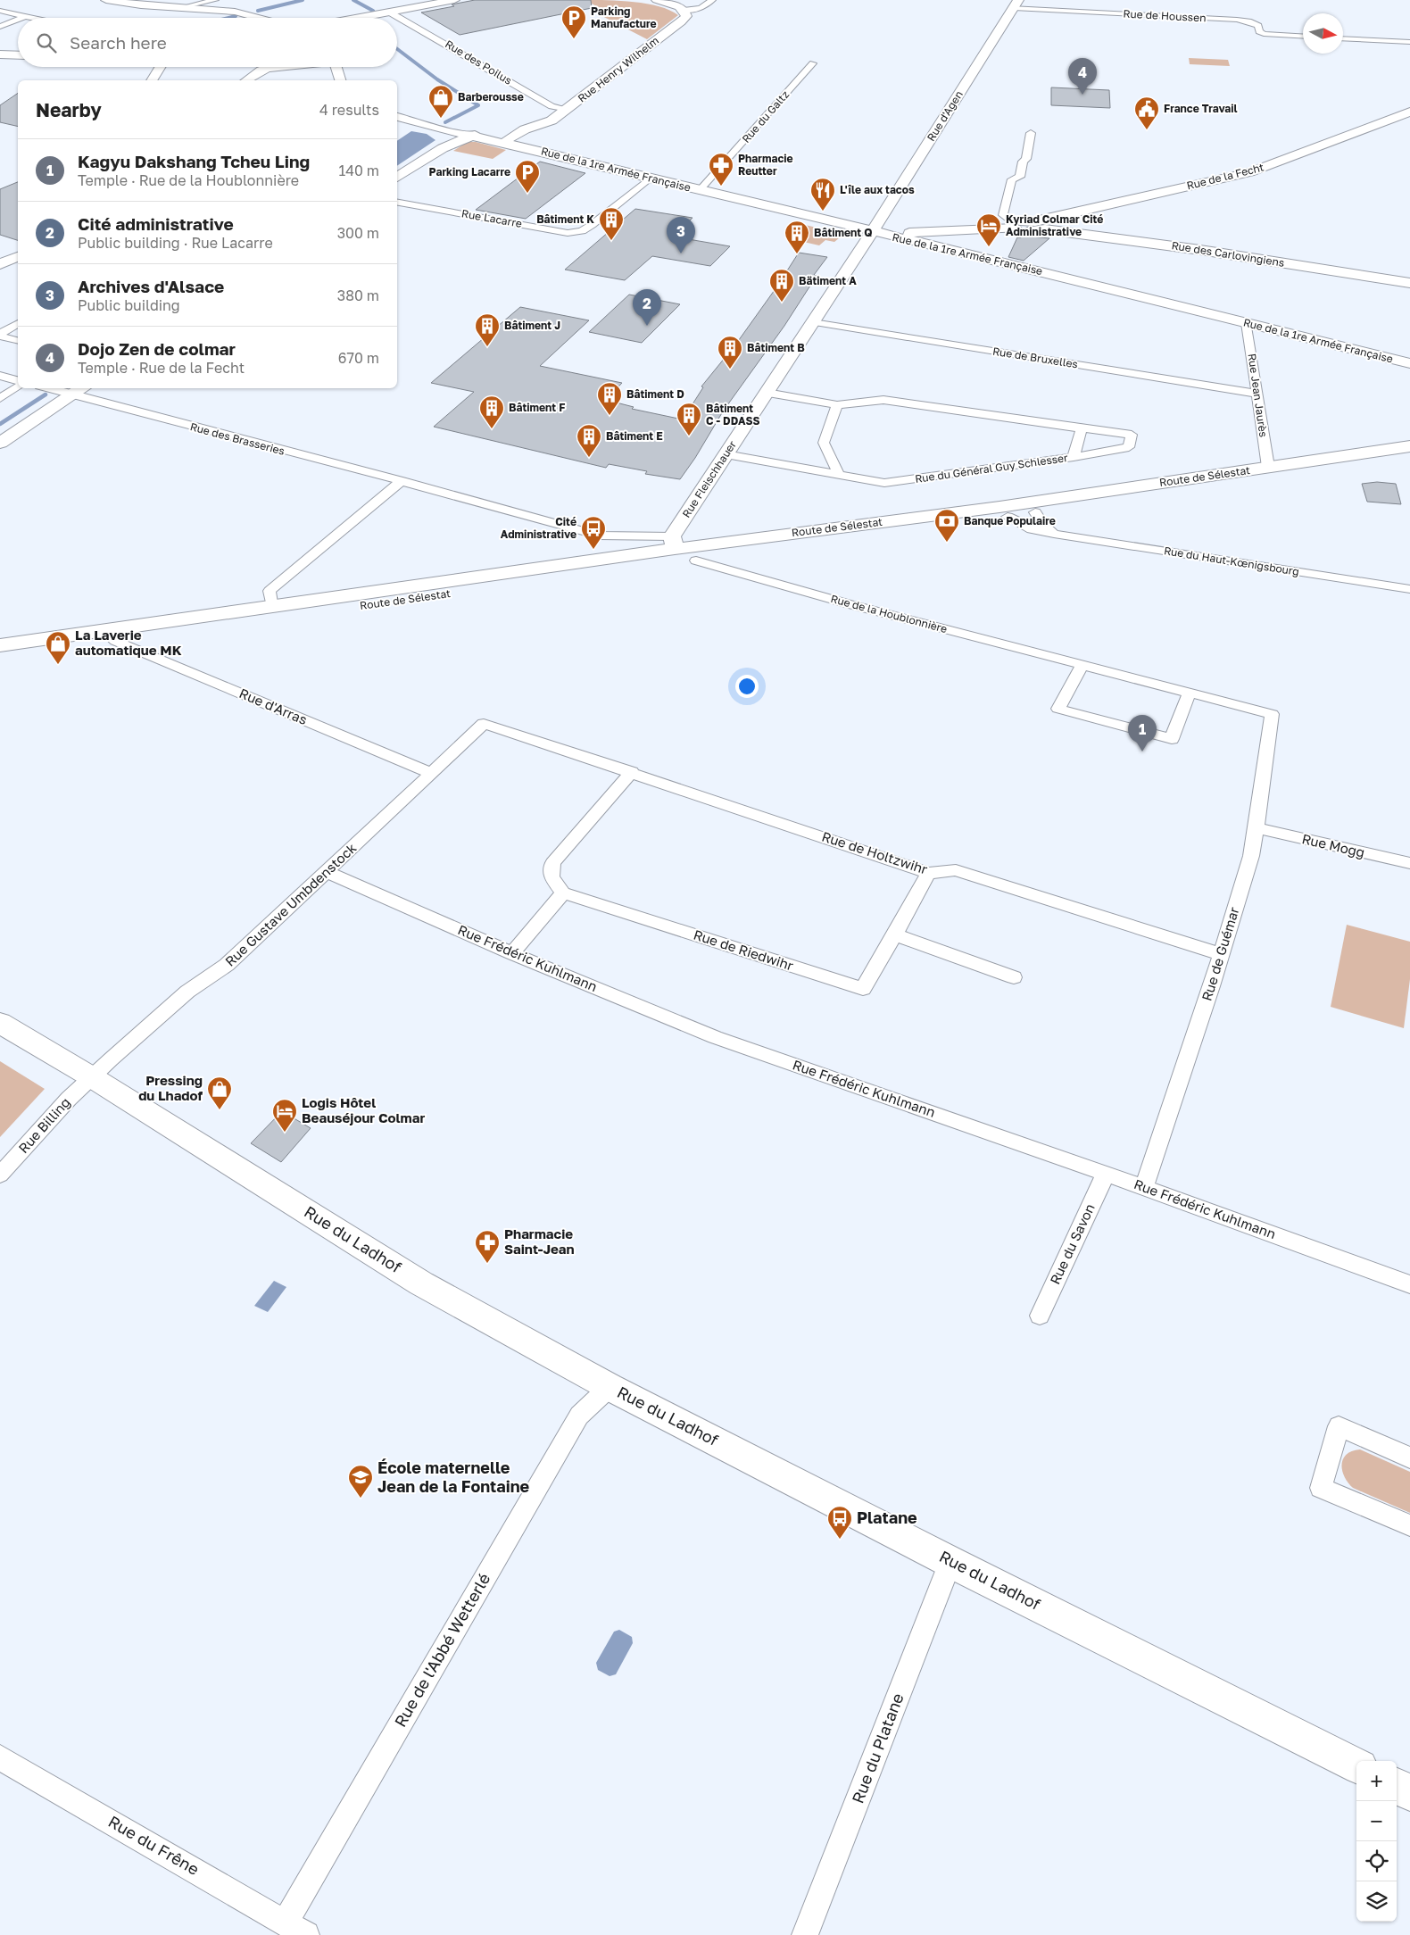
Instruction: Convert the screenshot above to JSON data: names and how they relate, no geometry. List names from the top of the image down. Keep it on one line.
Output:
{"streets":{"main road":["Rue Henry Wilhelm","Rue d'Agen","Rue de la 1re Armée Française","Rue de la Fecht","Rue des Carlovingiens","Route de Sélestat","Rue Fleischhauer","Rue du Ladhof"],"street":["Rue de Houssen","Rue des Poilus","Rue du Galtz","Rue Lacarre","Rue de Bruxelles","Rue Jean Jaurès","Rue des Brasseries","Rue du Général Guy Schlesser","Rue du Haut-Kœnigsbourg","Rue de la Houblonnière","Rue d'Arras","Rue Mogg","Rue de Holtzwihr","Rue Gustave Umbdenstock","Rue de Riedwihr","Rue de Guémar","Rue Frédéric Kuhlmann","Rue Billing","Rue du Savon","Rue de l'Abbé Wetterlé","Rue du Platane","Rue du Frêne"]},"crossings":[["Rue de Houssen","Rue d'Agen"],["Rue des Poilus","Rue Henry Wilhelm"],["Rue d'Agen","Rue de la 1re Armée Française"],["Rue d'Agen","Rue Fleischhauer"],["Rue du Galtz","Rue de la 1re Armée Française"],["Rue de la 1re Armée Française","Rue de la Fecht"],["Rue de la 1re Armée Française","Rue Lacarre"],["Rue de la 1re Armée Française","Rue Jean Jaurès"],["Rue de la 1re Armée Française","Rue Fleischhauer"],["Rue de la Fecht","Rue des Carlovingiens"],["Rue de Bruxelles","Rue Jean Jaurès"],["Rue de Bruxelles","Rue Fleischhauer"],["Rue Jean Jaurès","Route de Sélestat"],["Rue des Brasseries","Route de Sélestat"],["Rue des Brasseries","Rue Fleischhauer"],["Rue du Général Guy Schlesser","Rue Fleischhauer"],["Route de Sélestat","Rue Fleischhauer"],["Route de Sélestat","Rue du Haut-Kœnigsbourg"],["Route de Sélestat","Rue de la Houblonnière"],["Route de Sélestat","Rue d'Arras"],["Rue de la Houblonnière","Rue de Guémar"],["Rue d'Arras","Rue Gustave Umbdenstock"],["Rue Mogg","Rue de Guémar"],["Rue de Holtzwihr","Rue Gustave Umbdenstock"],["Rue de Holtzwihr","Rue de Riedwihr"],["Rue de Holtzwihr","Rue de Guémar"],["Rue Gustave Umbdenstock","Rue Frédéric Kuhlmann"],["Rue Gustave Umbdenstock","Rue Billing"],["Rue Gustave Umbdenstock","Rue du Ladhof"],["Rue de Guémar","Rue Frédéric Kuhlmann"],["Rue Frédéric Kuhlmann","Rue du Savon"],["Rue Billing","Rue du Ladhof"],["Rue du Ladhof","Rue de l'Abbé Wetterlé"],["Rue du Ladhof","Rue du Platane"],["Rue de l'Abbé Wetterlé","Rue du Frêne"]],"places":{"parking":["Parking Manufacture","Parking Lacarre"],"shop":["Barberousse","La Laverie automatique MK","Pressing du Lhadof"],"public building":["France Travail"],"pharmacy":["Pharmacie Reutter","Pharmacie Saint-Jean"],"restaurant":["L'île aux tacos"],"building":["Bâtiment K","Bâtiment Q","Bätiment A","Bâtiment J","Bâtiment B","Bâtiment D","Bâtiment F","Bâtiment C - DDASS","Bâtiment E"],"hotel":["Kyriad Colmar Cité Administrative","Logis Hôtel Beauséjour Colmar"],"bank":["Banque Populaire"],"bus stop":["Cité Administrative","Platane"],"school or university":["École maternelle Jean de la Fontaine"]},"north":"right","page":{"search":"Search here","pins":["4","3","2","1"],"heading":["Nearby","4 results"],"list":[{"mark":"1","name":"Kagyu Dakshang Tcheu Ling","note":"Temple · Rue de la Houblonnière","value":"140 m"},{"mark":"2","name":"Cité administrative","note":"Public building · Rue Lacarre","value":"300 m"},{"mark":"3","name":"Archives d'Alsace","note":"Public building","value":"380 m"},{"mark":"4","name":"Dojo Zen de colmar","note":"Temple · Rue de la Fecht","value":"670 m"}],"map_buttons":["+","−"]}}
